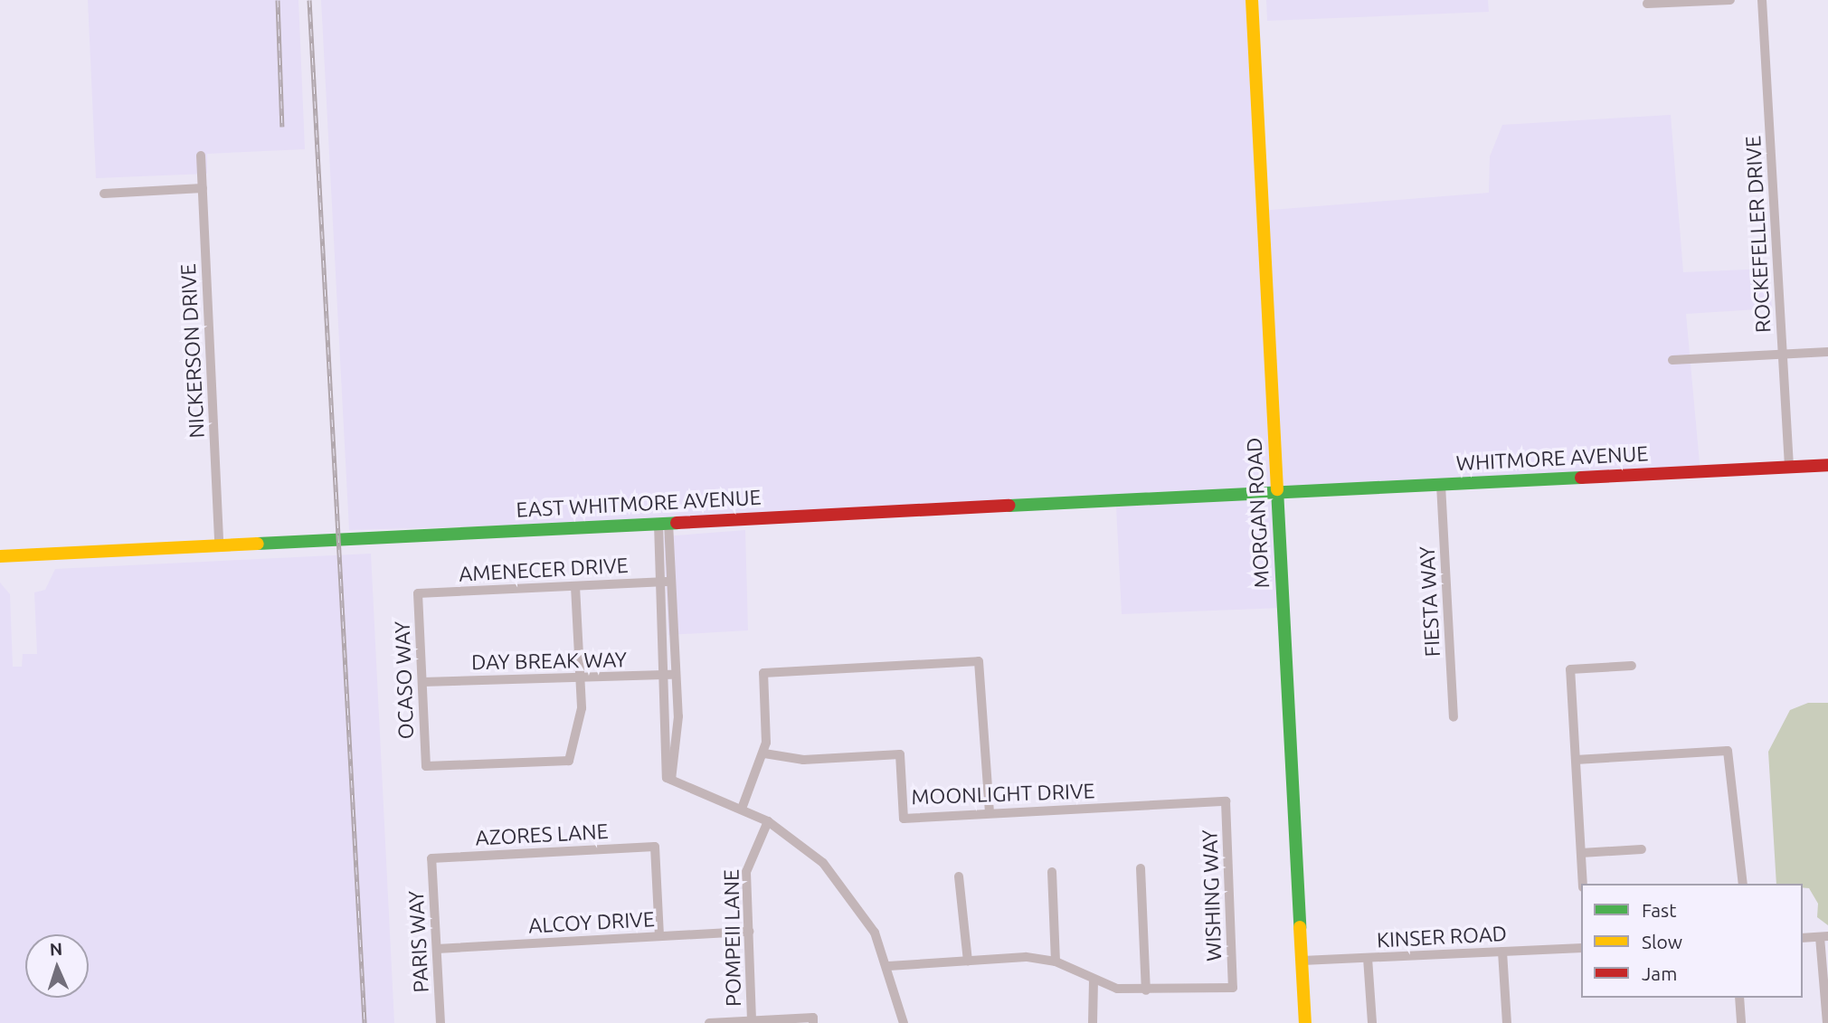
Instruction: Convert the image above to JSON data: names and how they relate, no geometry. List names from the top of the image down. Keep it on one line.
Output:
{"streets":{"main road":["WHITMORE AVENUE","EAST WHITMORE AVENUE","MORGAN ROAD"],"street":["ROCKEFELLER DRIVE","NICKERSON DRIVE","AMENECER DRIVE","FIESTA WAY","DAY BREAK WAY","OCASO WAY","MOONLIGHT DRIVE","AZORES LANE","WISHING WAY","ALCOY DRIVE","KINSER ROAD","POMPEII LANE","PARIS WAY"]},"crossings":[["ROCKEFELLER DRIVE","WHITMORE AVENUE"],["NICKERSON DRIVE","EAST WHITMORE AVENUE"],["WHITMORE AVENUE","EAST WHITMORE AVENUE"],["WHITMORE AVENUE","MORGAN ROAD"],["WHITMORE AVENUE","FIESTA WAY"],["EAST WHITMORE AVENUE","MORGAN ROAD"],["MORGAN ROAD","KINSER ROAD"],["AMENECER DRIVE","OCASO WAY"],["DAY BREAK WAY","OCASO WAY"],["MOONLIGHT DRIVE","WISHING WAY"],["AZORES LANE","ALCOY DRIVE"],["AZORES LANE","PARIS WAY"],["ALCOY DRIVE","POMPEII LANE"],["ALCOY DRIVE","PARIS WAY"]],"legend":["Fast","Slow","Jam"],"north":"top"}
